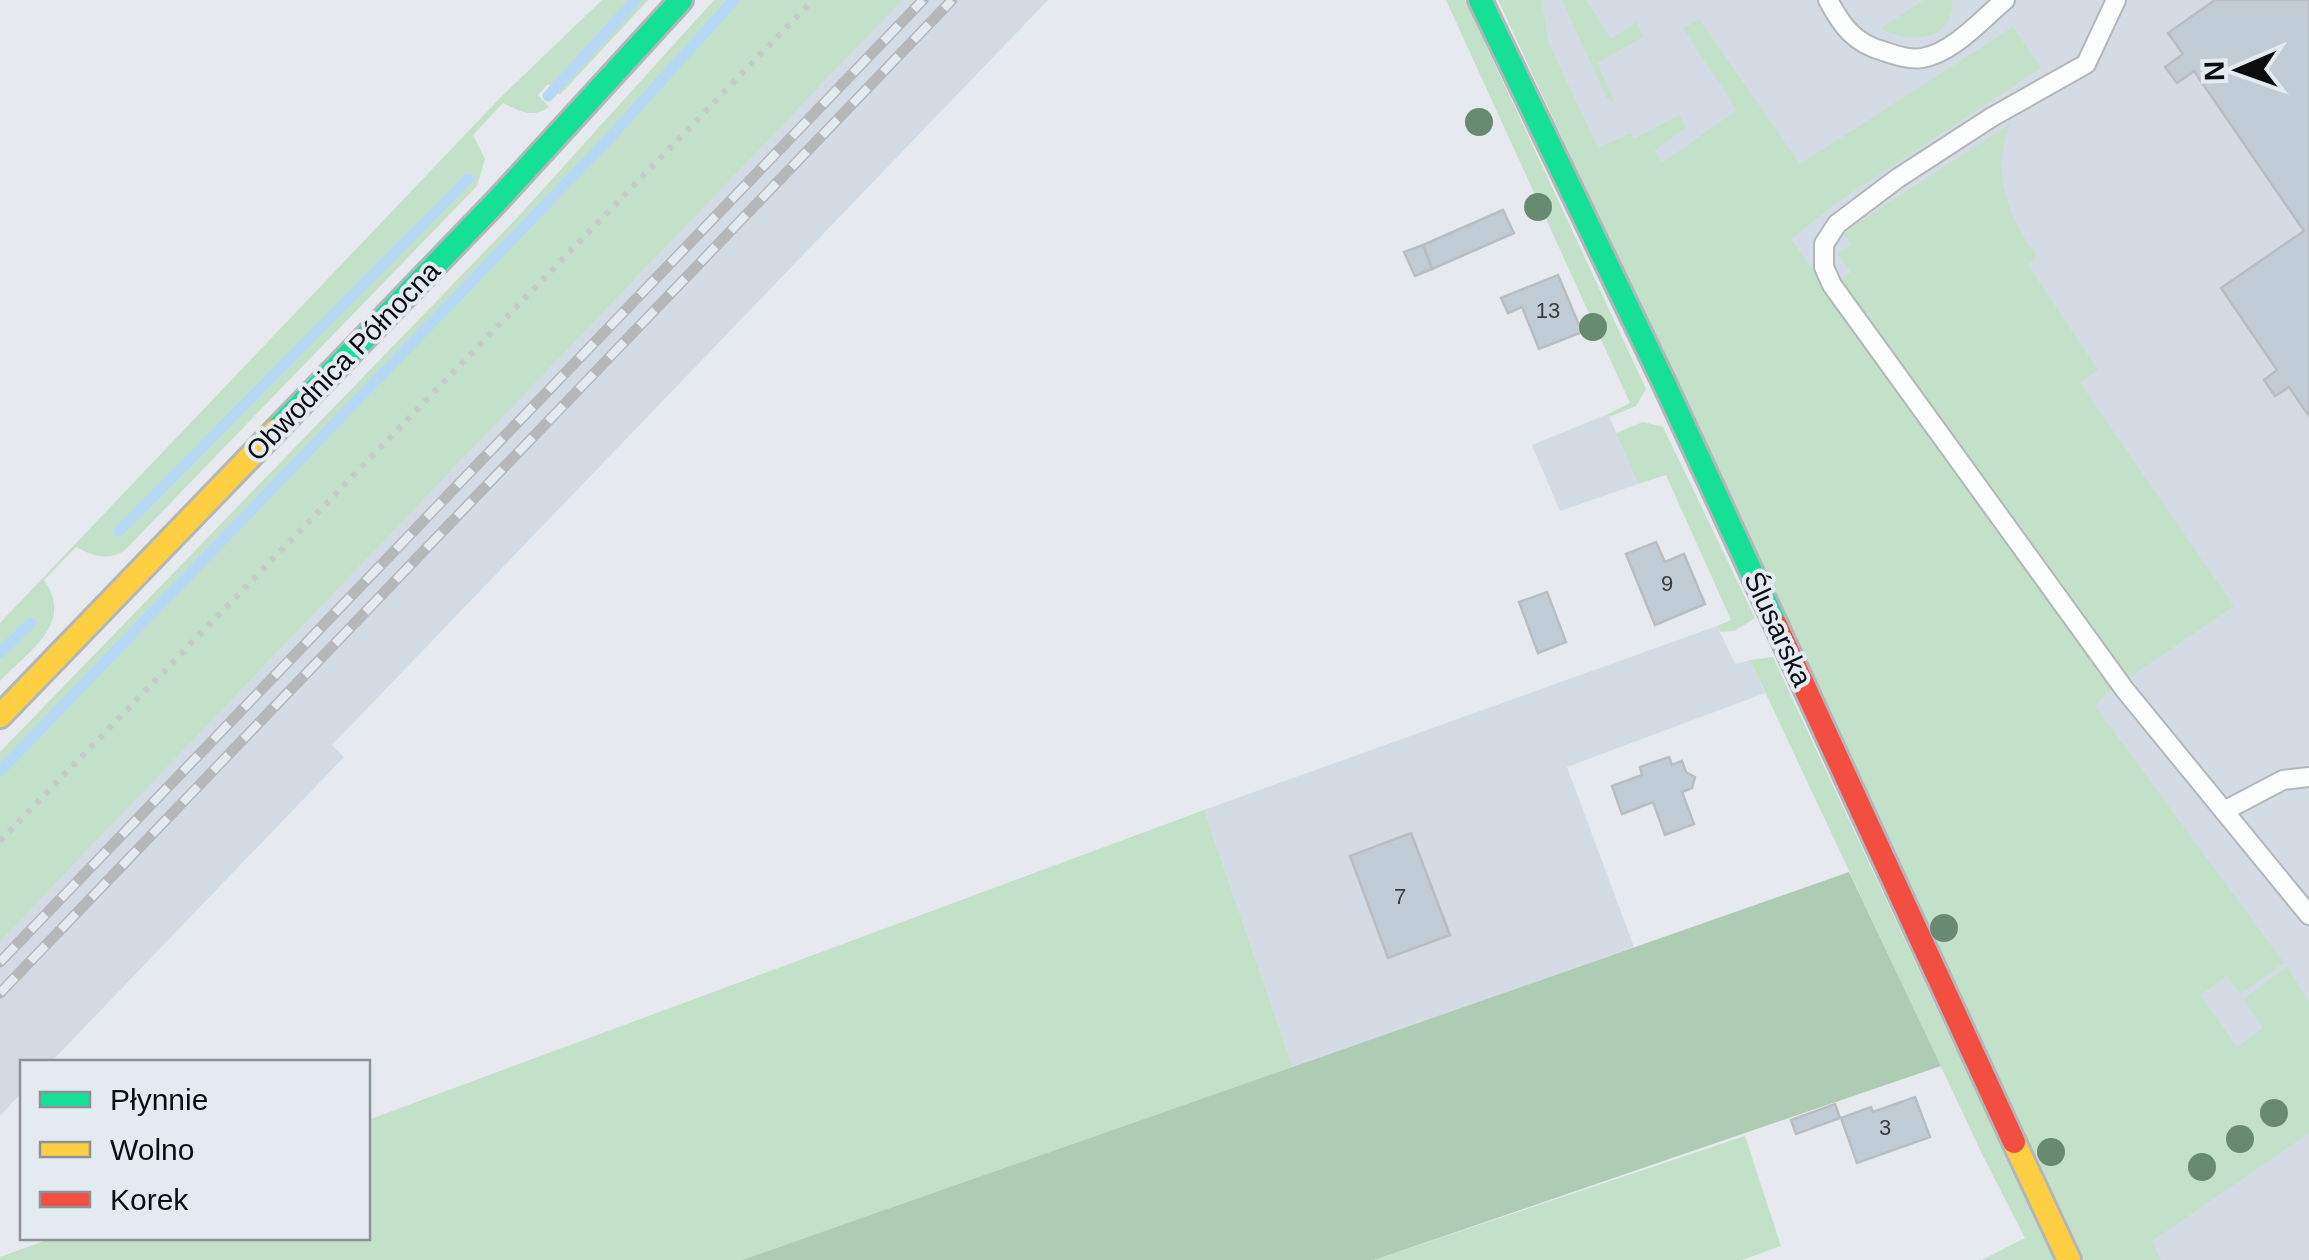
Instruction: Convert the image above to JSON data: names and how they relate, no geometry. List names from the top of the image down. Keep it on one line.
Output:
{"streets":{"street":["Obwodnica Północna","Ślusarska"]},"house_numbers":["13","9","7","3"],"legend":["Płynnie","Wolno","Korek"],"north":"left"}
